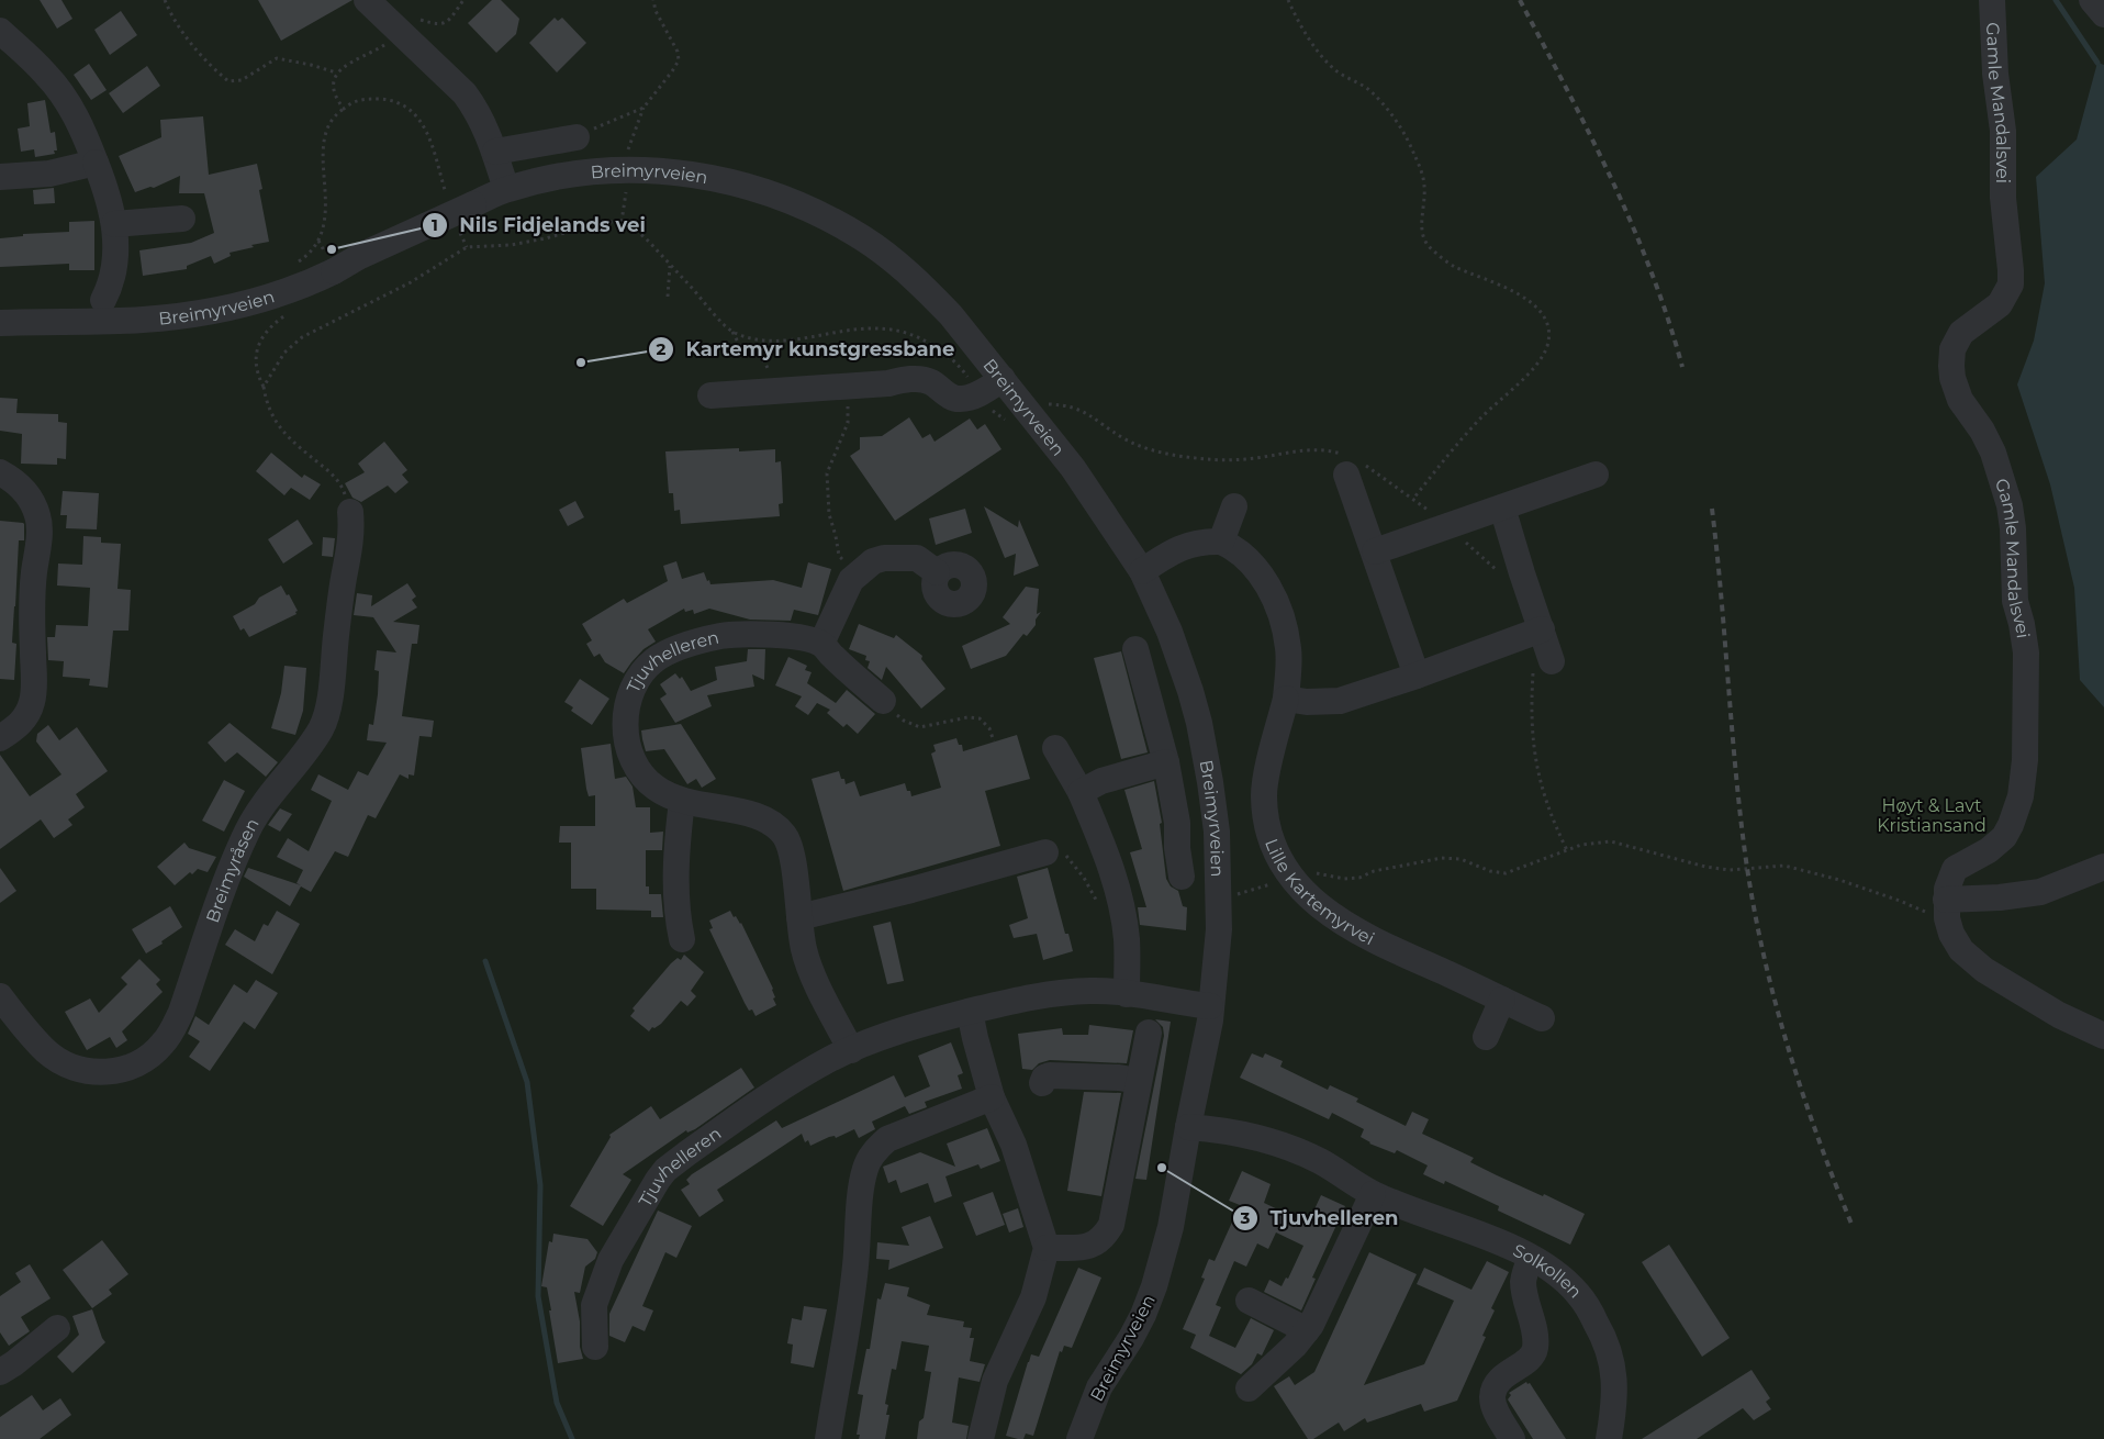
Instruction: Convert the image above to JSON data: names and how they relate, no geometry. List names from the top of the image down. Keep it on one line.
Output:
{"streets":{"street":["Gamle Mandalsvei","Breimyrveien","Tjuvhelleren","Breimyråsen","Lille Kartemyrvei","Solkollen"]},"crossings":[["Breimyrveien","Tjuvhelleren"],["Breimyrveien","Solkollen"]],"parks":["Høyt & Lavt Kristiansand"],"places":["Nils Fidjelands vei","Kartemyr kunstgressbane","Tjuvhelleren"]}
